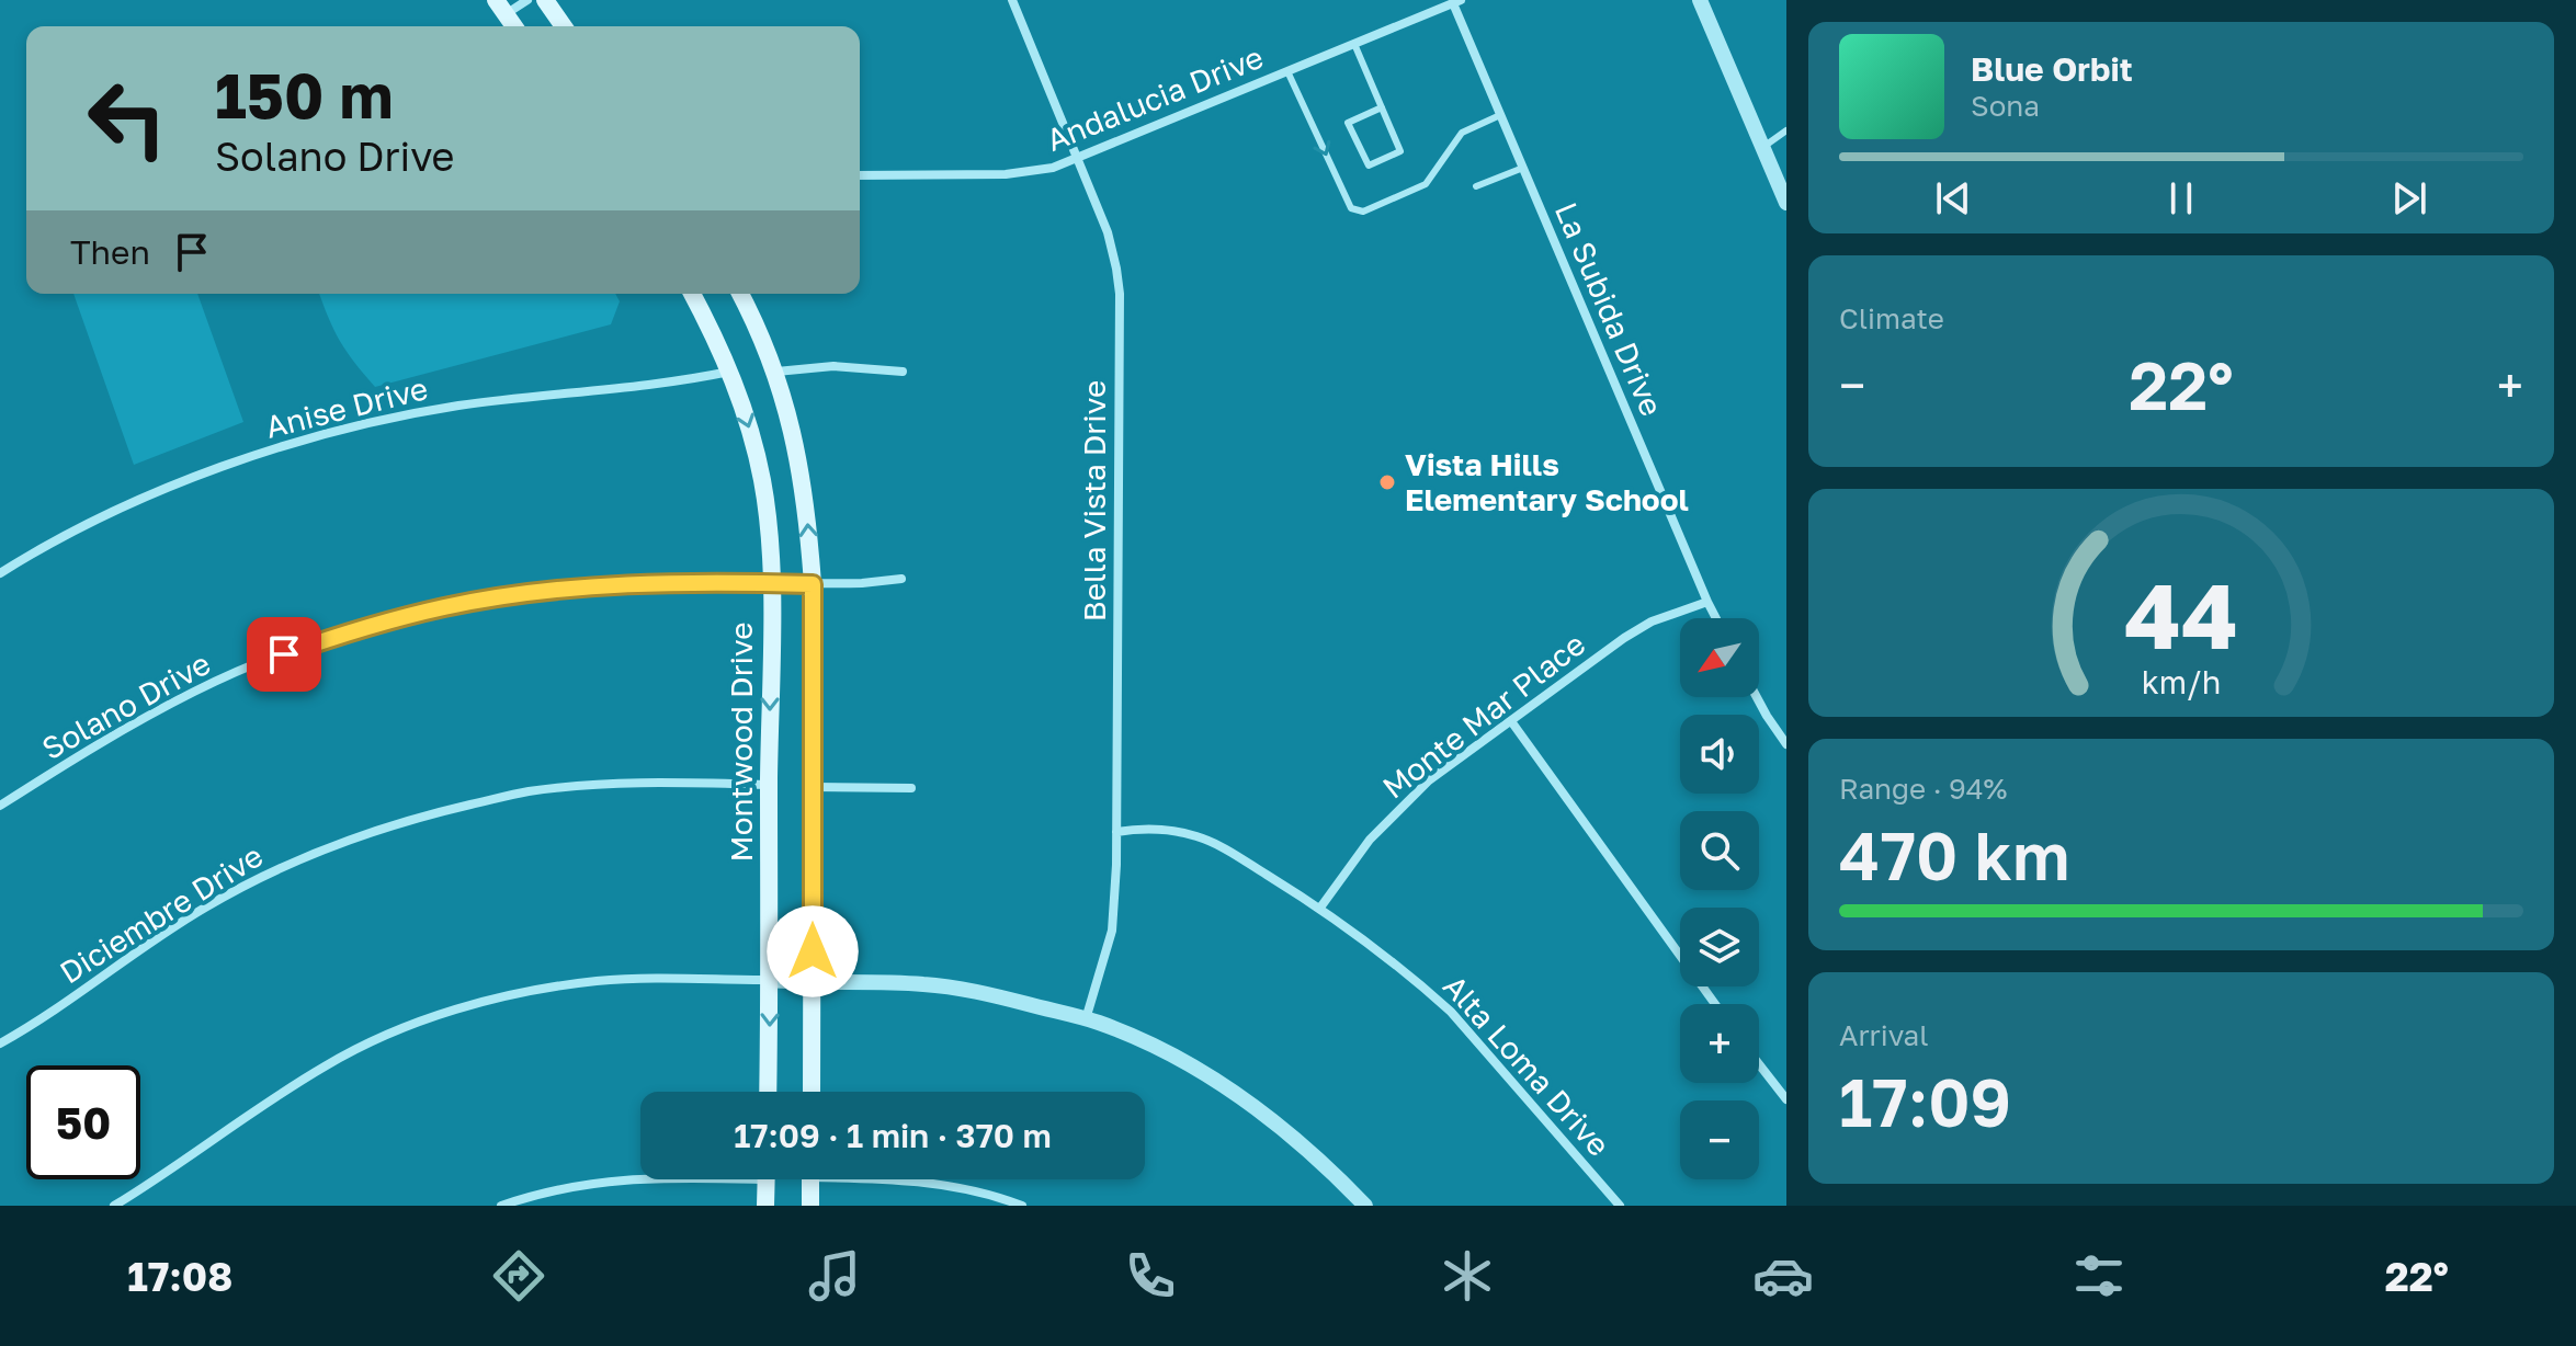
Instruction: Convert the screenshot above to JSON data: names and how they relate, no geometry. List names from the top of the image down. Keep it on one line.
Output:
{"streets":{"main road":["Montwood Drive"],"street":["Andalucia Drive","La Subida Drive","Anise Drive","Bella Vista Drive","Solano Drive","Monte Mar Place","Diciembre Drive","Alta Loma Drive"]},"crossings":[["Andalucia Drive","La Subida Drive"],["Andalucia Drive","Bella Vista Drive"],["La Subida Drive","Monte Mar Place"],["Anise Drive","Montwood Drive"],["Bella Vista Drive","Alta Loma Drive"],["Solano Drive","Montwood Drive"],["Monte Mar Place","Alta Loma Drive"],["Montwood Drive","Diciembre Drive"]],"places":["Vista Hills Elementary School"],"north":"bottom left","page":{"turn":["150 m","Solano Drive"],"song":["Blue Orbit","Sona"],"then":"Then","tile":["Climate",["Range · 94%","470 km"],["Arrival","17:09"]],"heat":["−","22°","+"],"map_buttons":["+","−"],"limit":"50","trip":"17:09 · 1 min · 370 m","tabs":["17:08","22°"],"gauge":["44","km/h"]}}
